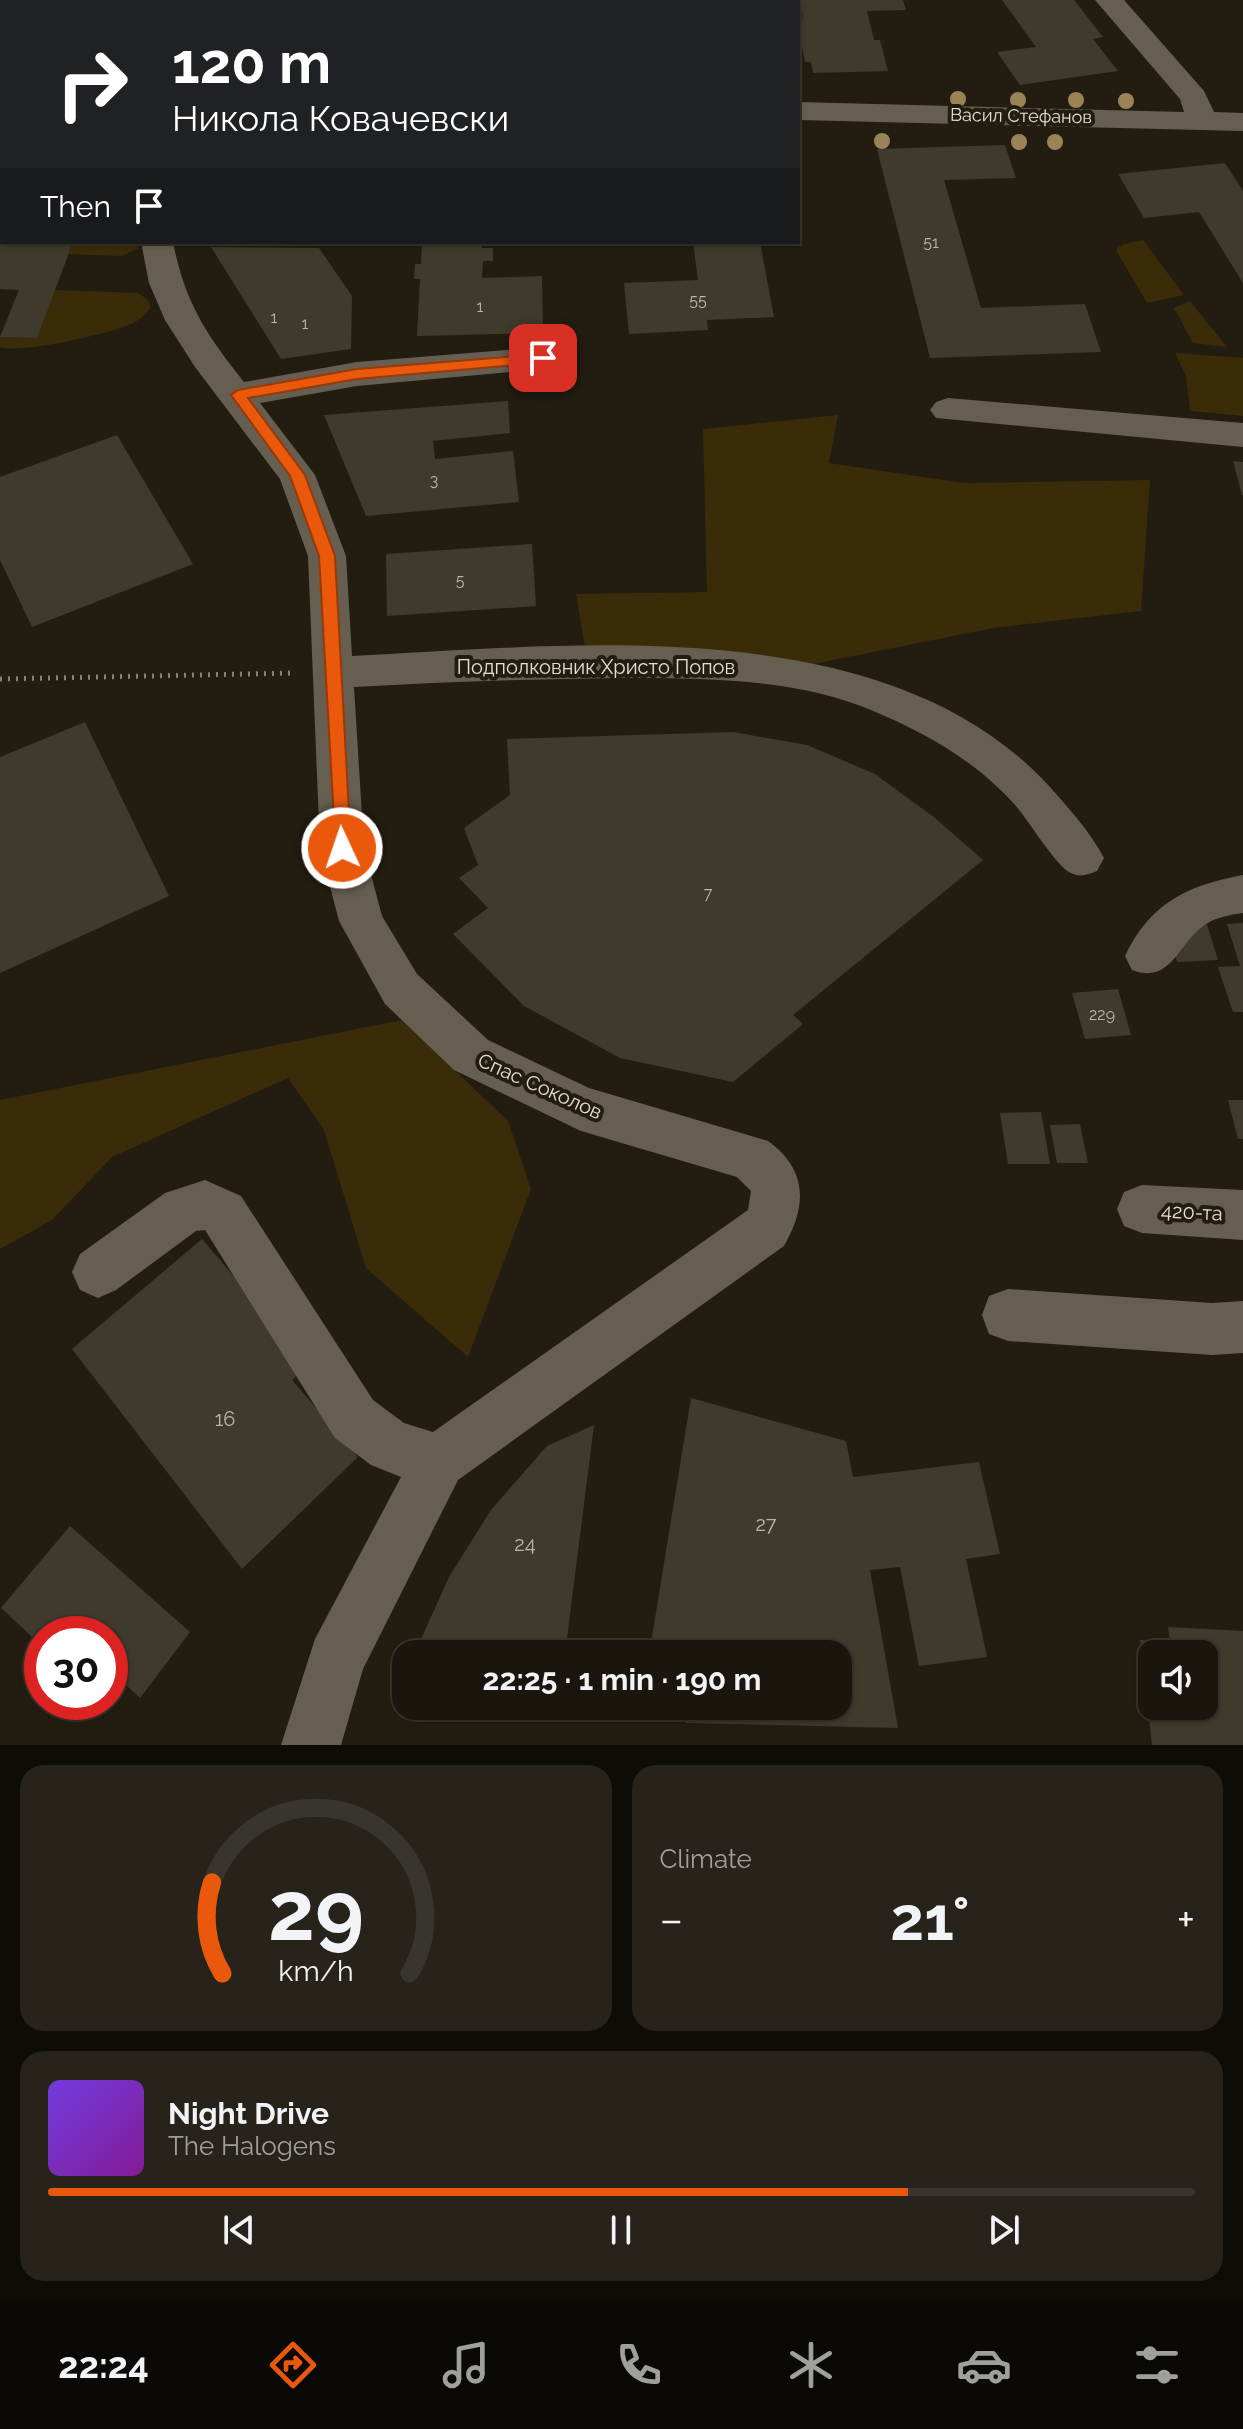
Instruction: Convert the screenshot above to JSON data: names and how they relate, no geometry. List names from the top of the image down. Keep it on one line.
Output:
{"streets":{"street":["Васил Стефанов","Подполковник Христо Попов","Спас Соколов","420-та"]},"crossings":[["Подполковник Христо Попов","Спас Соколов"]],"house_numbers":["51","55","1","1","1","3","5","7","229","16","27","24"],"page":{"turn":["120 m","Никола Ковачевски"],"then":"Then","limit":"30","trip":"22:25 · 1 min · 190 m","tile":"Climate","heat":["−","21°","+"],"song":["Night Drive","The Halogens"],"tabs":"22:24","gauge":["29","km/h"]}}
